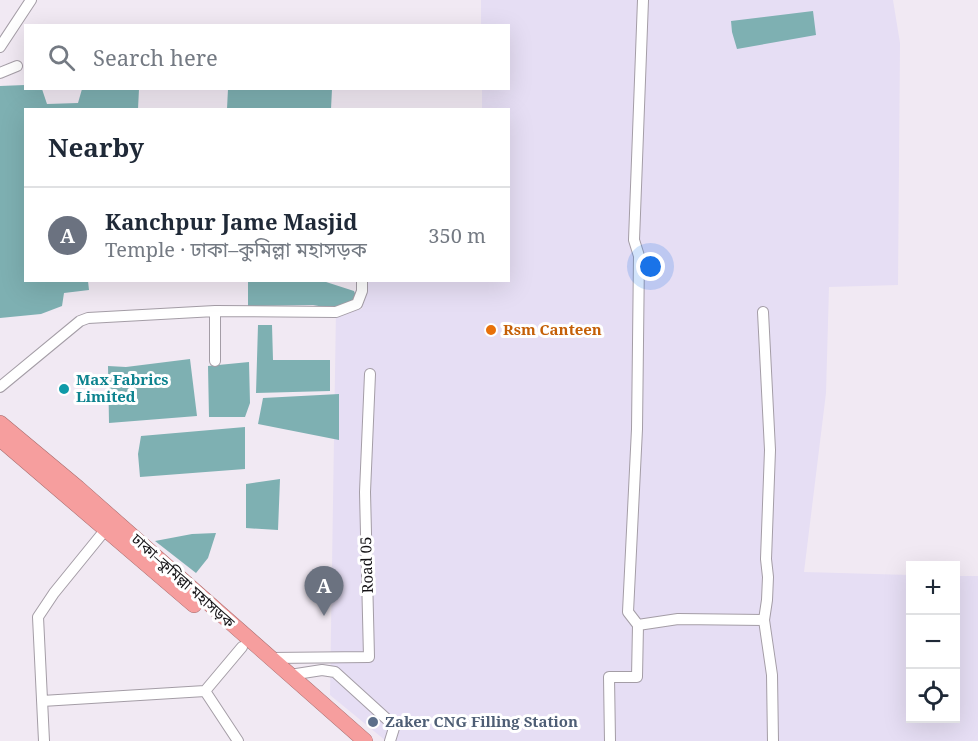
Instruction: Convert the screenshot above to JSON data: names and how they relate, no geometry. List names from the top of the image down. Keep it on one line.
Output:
{"streets":{"highway":["ঢাকা–কুমিল্লা মহাসড়ক"],"street":["Road 05"]},"crossings":[["Road 05","ঢাকা–কুমিল্লা মহাসড়ক"]],"places":["Rsm Canteen","Max Fabrics Limited","Zaker CNG Filling Station"],"page":{"search":"Search here","heading":"Nearby","list":[{"mark":"A","name":"Kanchpur Jame Masjid","note":"Temple · ঢাকা–কুমিল্লা মহাসড়ক","value":"350 m"}],"map_buttons":["+","−"],"pins":"A"}}
